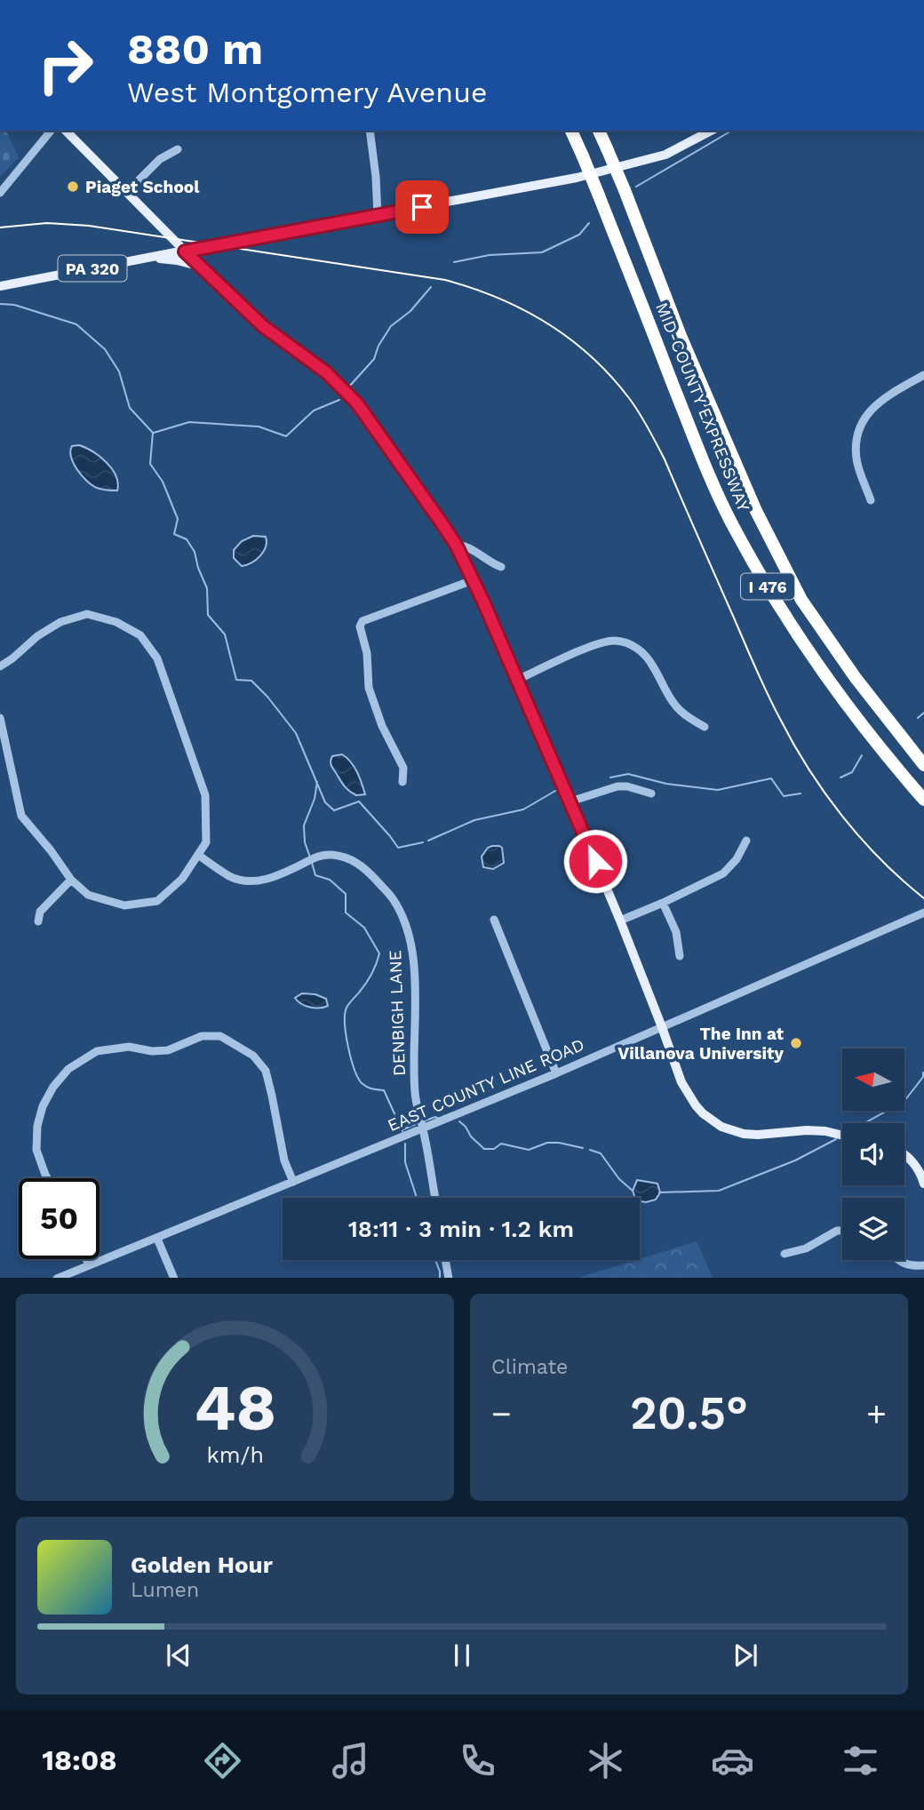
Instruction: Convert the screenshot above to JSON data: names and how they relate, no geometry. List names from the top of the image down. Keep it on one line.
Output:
{"streets":{"highway":["MID-COUNTY EXPRESSWAY","I 476"],"main road":["PA 320"],"street":["DENBIGH LANE","EAST COUNTY LINE ROAD"]},"crossings":[["DENBIGH LANE","EAST COUNTY LINE ROAD"]],"places":["Piaget School","The Inn at Villanova University"],"north":"left","page":{"turn":["880 m","West Montgomery Avenue"],"limit":"50","trip":"18:11 · 3 min · 1.2 km","tile":"Climate","heat":["−","20.5°","+"],"song":["Golden Hour","Lumen"],"tabs":"18:08","gauge":["48","km/h"]}}
